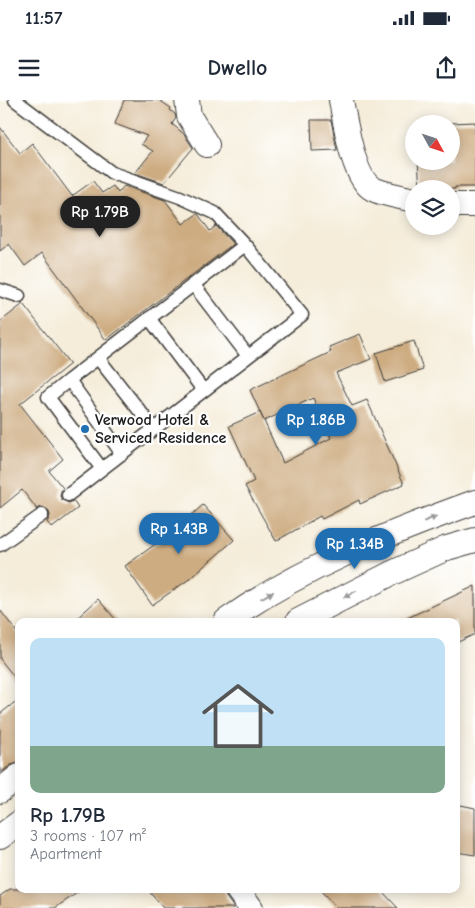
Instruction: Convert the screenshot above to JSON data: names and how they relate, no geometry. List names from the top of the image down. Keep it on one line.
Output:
{"places":["Verwood Hotel & Serviced Residence"],"north":"bottom right","page":{"status":"11:57","header":"Dwello","price":["Rp 1.79B","Rp 1.86B","Rp 1.43B","Rp 1.34B"],"list":[{"name":"Rp 1.79B","note":"3 rooms · 107 m² · Apartment"}]}}
